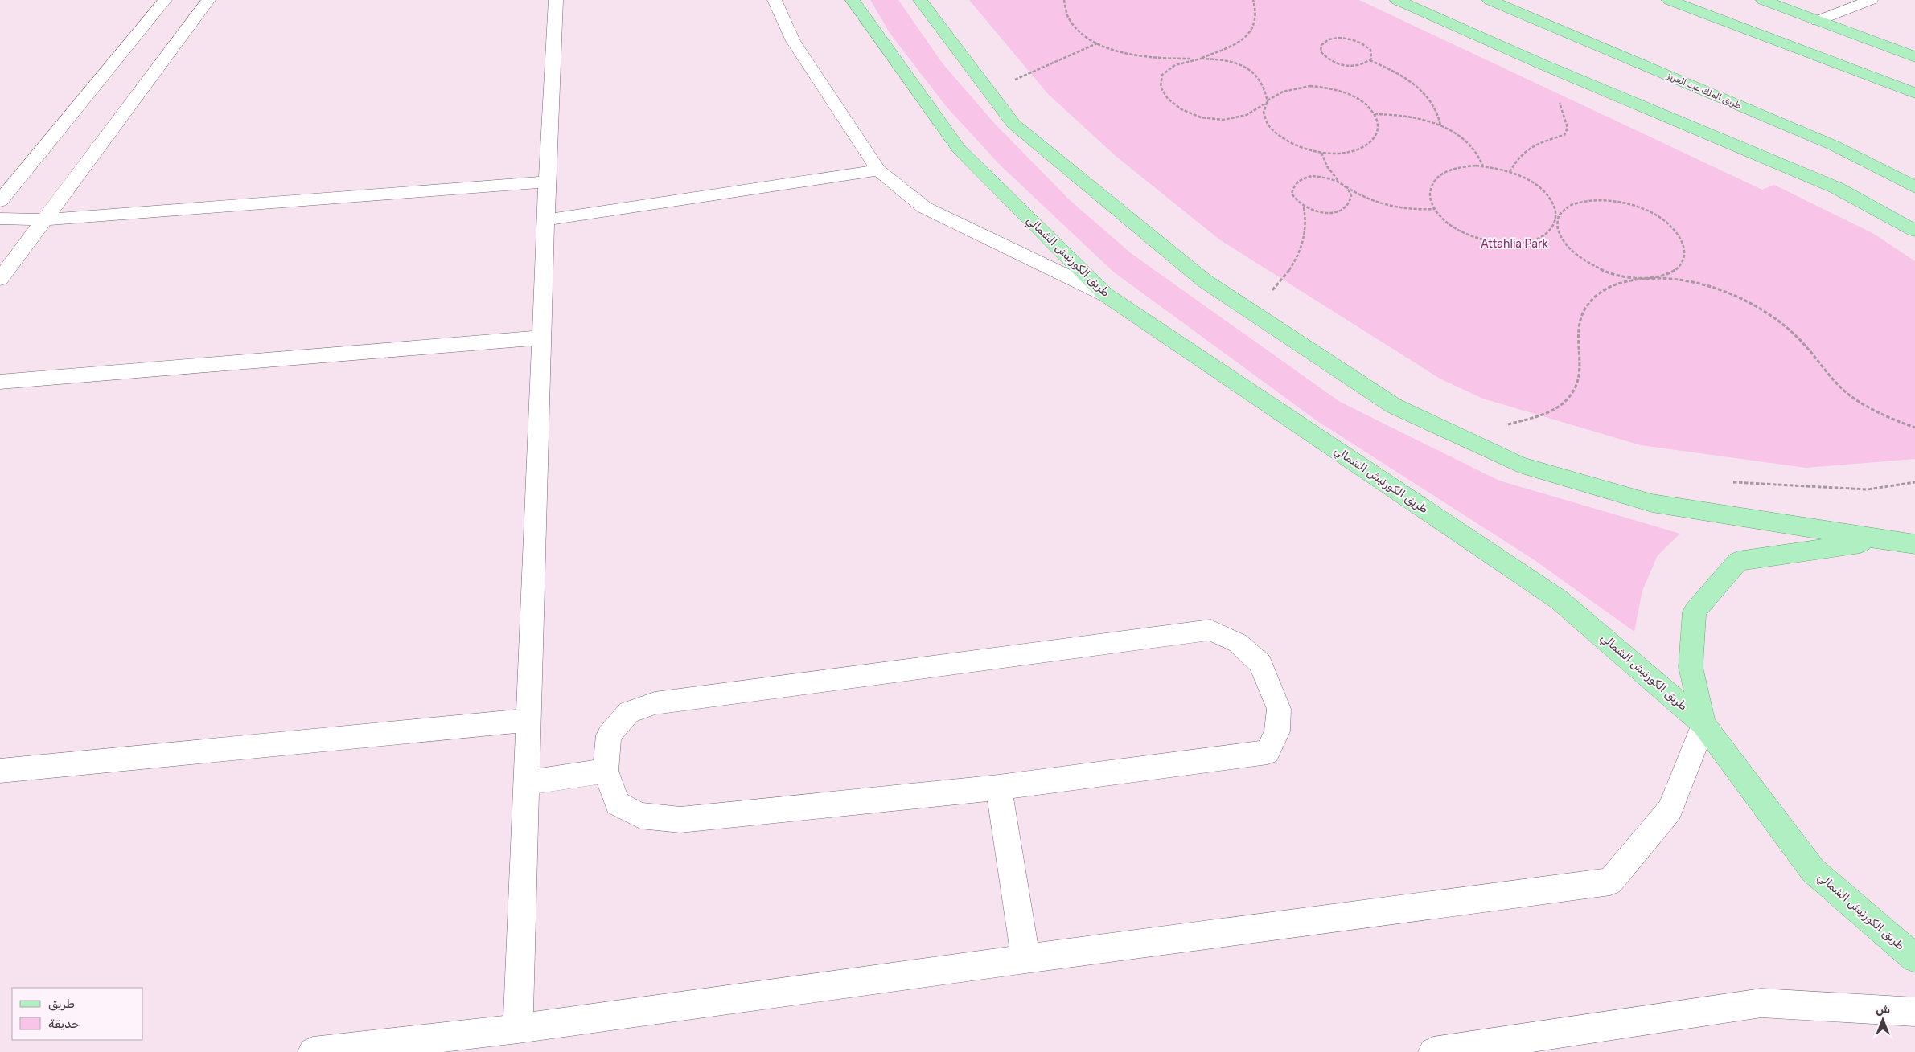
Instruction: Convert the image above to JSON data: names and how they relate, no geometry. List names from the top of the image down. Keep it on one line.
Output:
{"streets":{"main road":["طريق الملك عبد العزيز","طريق الكورنيش الشمالي"]},"parks":["Attahlia Park"],"legend":["طريق","حديقة"],"north":"top"}
